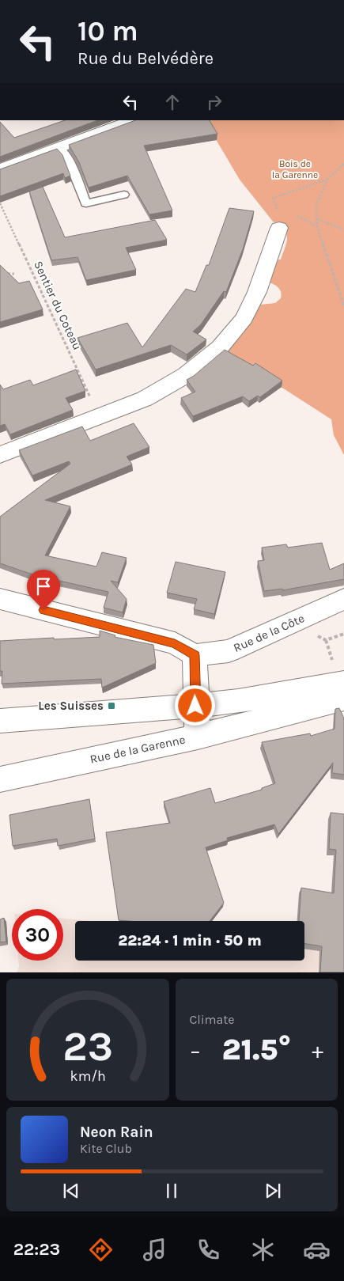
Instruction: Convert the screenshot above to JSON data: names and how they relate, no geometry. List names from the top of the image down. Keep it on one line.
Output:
{"streets":{"street":["Rue de la Côte","Rue de la Garenne"],"path":["Sentier du Coteau"]},"parks":["Bois de la Garenne"],"places":{"transit":["Les Suisses"]},"page":{"turn":["10 m","Rue du Belvédère"],"limit":"30","trip":"22:24 · 1 min · 50 m","tile":"Climate","heat":["−","21.5°","+"],"song":["Neon Rain","Kite Club"],"tabs":"22:23","gauge":["23","km/h"]}}
